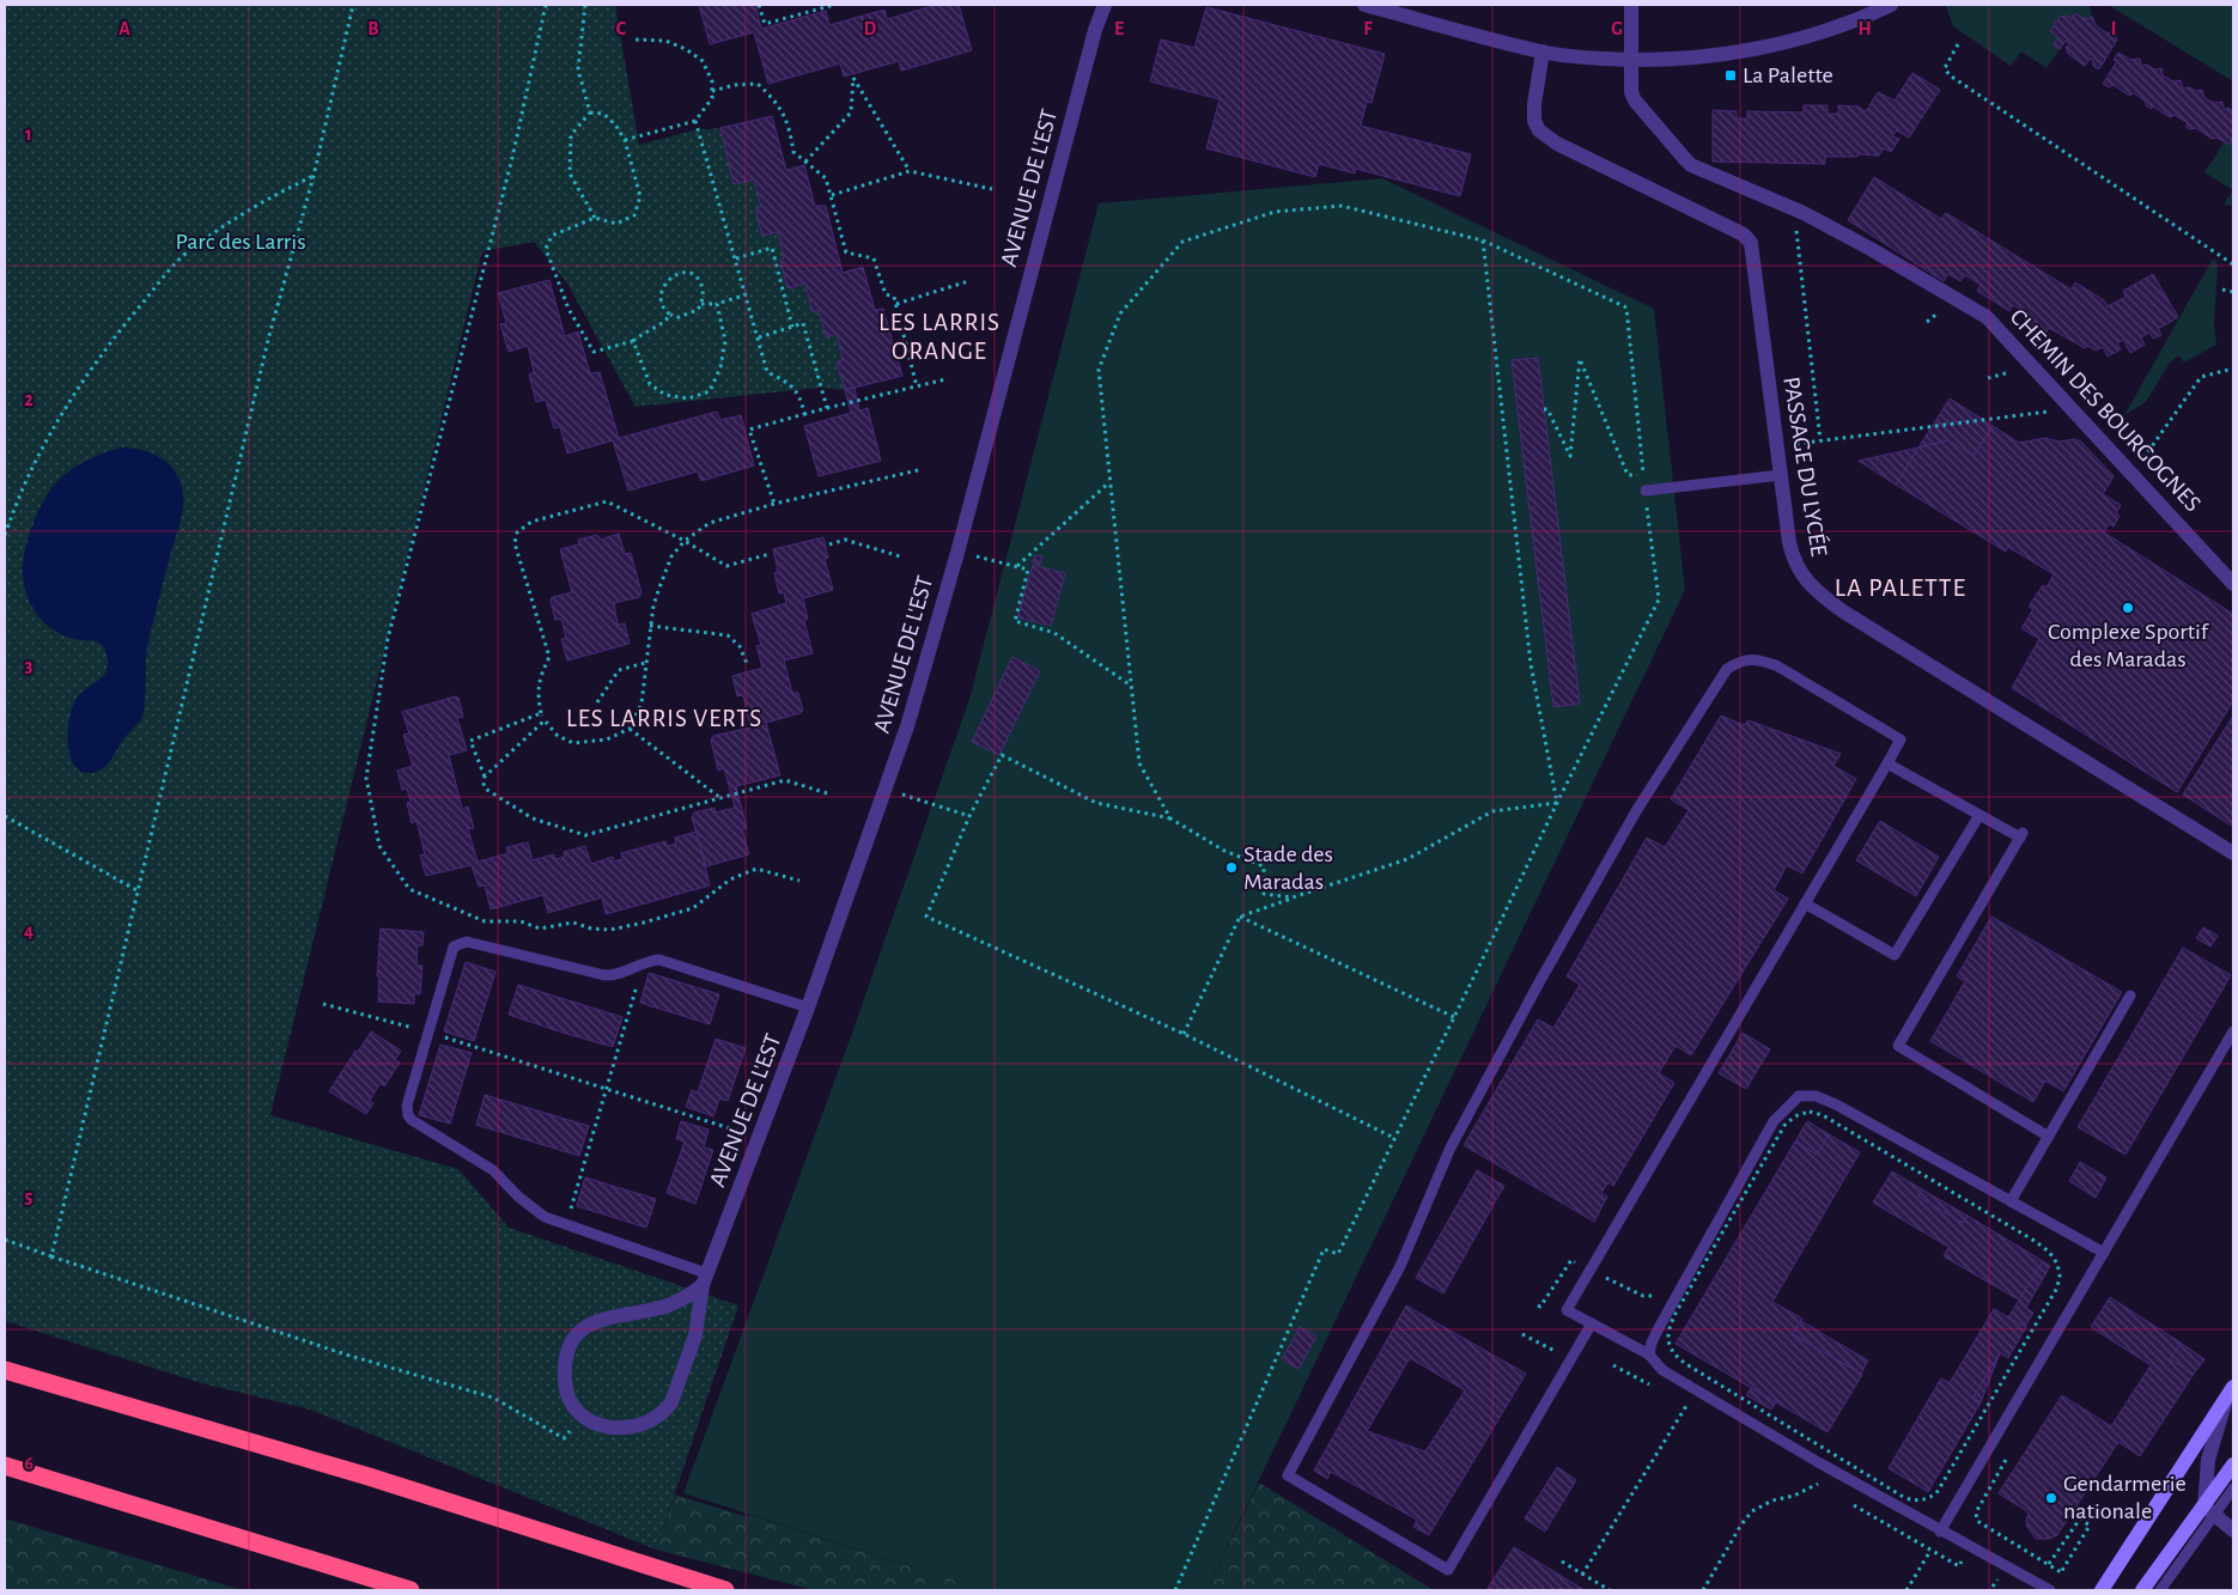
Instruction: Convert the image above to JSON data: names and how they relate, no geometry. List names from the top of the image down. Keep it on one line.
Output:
{"streets":{"street":["AVENUE DE L'EST","CHEMIN DES BOURGOGNES","PASSAGE DU LYCÉE"]},"districts":["LES LARRIS ORANGE","LA PALETTE","LES LARRIS VERTS"],"parks":["Parc des Larris"],"places":{"transit":["La Palette"],"other":["Complexe Sportif des Maradas","Stade des Maradas","Gendarmerie nationale"]},"grid":{"columns":["A","B","C","D","E","F","G","H","I"],"rows":["1","2","3","4","5","6"]}}
